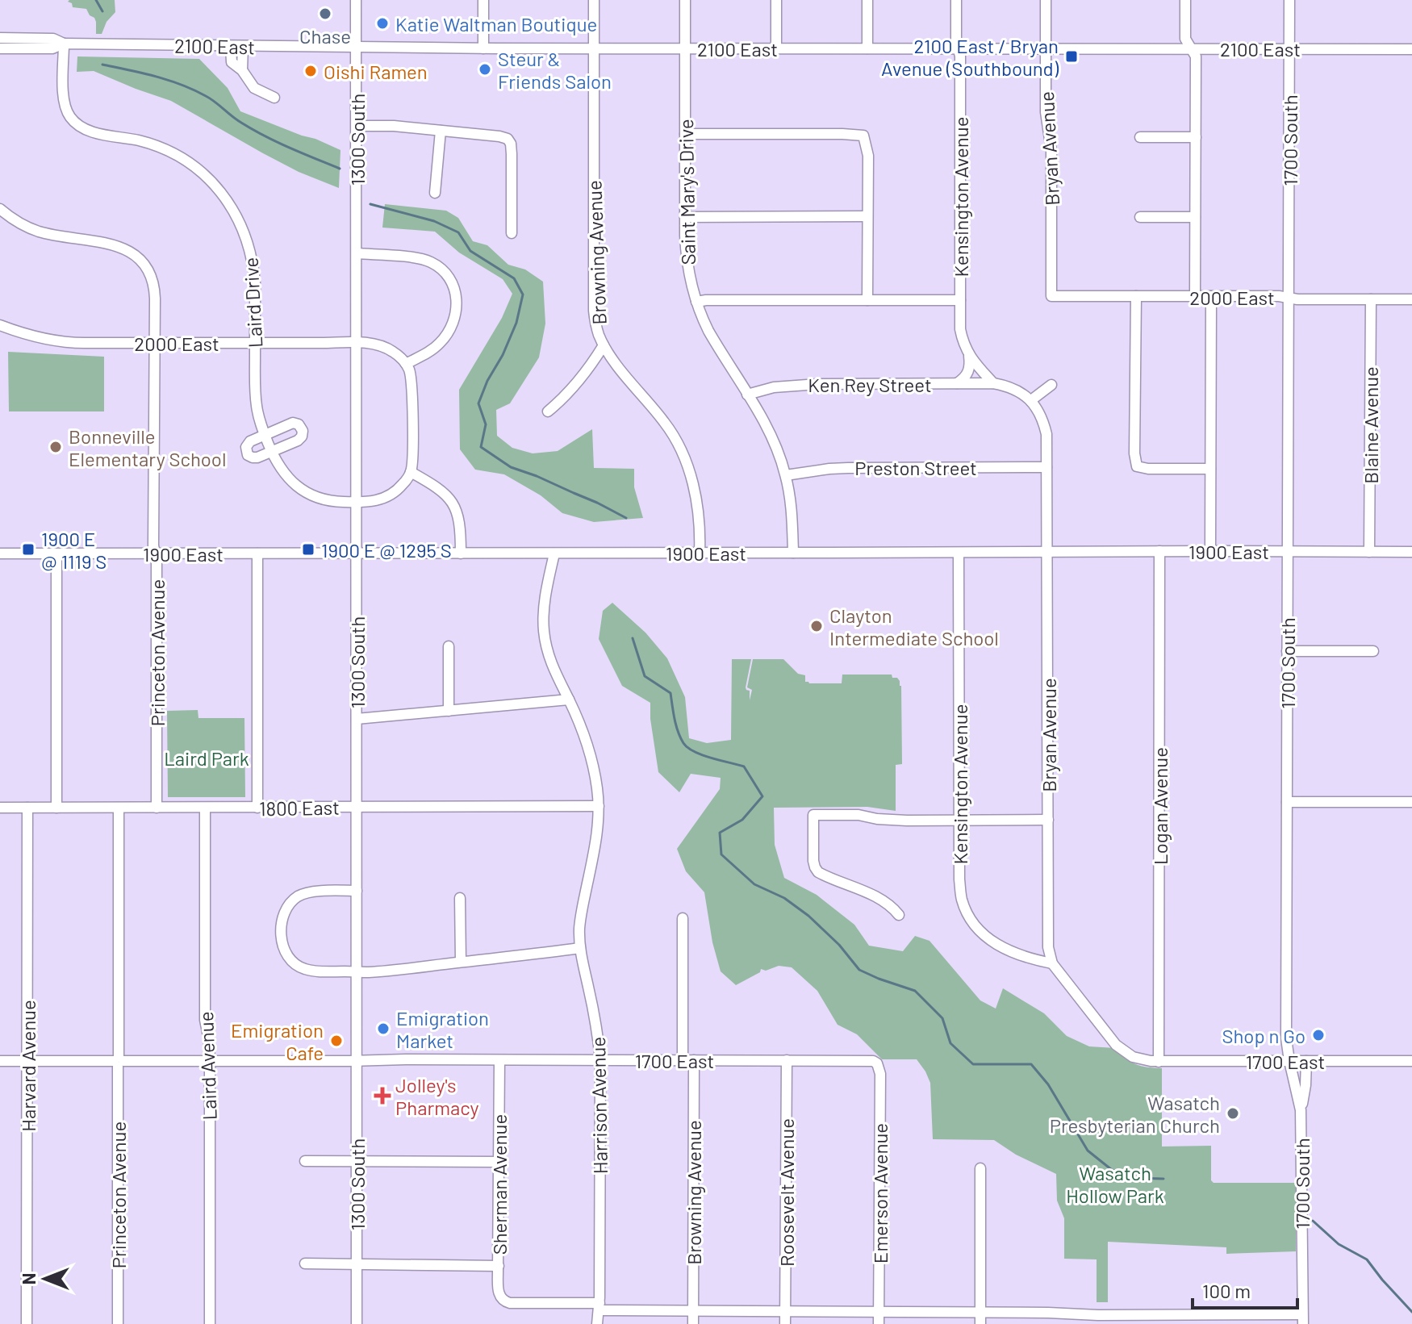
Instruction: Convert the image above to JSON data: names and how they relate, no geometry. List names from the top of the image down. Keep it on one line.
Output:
{"streets":{"street":["2100 East","1300 South","1700 South","Bryan Avenue","Saint Mary's Drive","Kensington Avenue","Browning Avenue","2000 East","Laird Drive","Ken Rey Street","Blaine Avenue","Preston Street","1900 East","Princeton Avenue","Logan Avenue","1800 East","1700 East","Harvard Avenue","Laird Avenue","Harrison Avenue","Sherman Avenue","Roosevelt Avenue","Emerson Avenue"]},"crossings":[["2100 East","1300 South"],["2100 East","1700 South"],["2100 East","Bryan Avenue"],["2100 East","Saint Mary's Drive"],["2100 East","Kensington Avenue"],["2100 East","Browning Avenue"],["2100 East","Laird Drive"],["1300 South","2000 East"],["1300 South","Laird Drive"],["1300 South","1900 East"],["1300 South","1800 East"],["1300 South","1700 East"],["1700 South","2000 East"],["1700 South","1900 East"],["1700 South","1700 East"],["Bryan Avenue","Kensington Avenue"],["Bryan Avenue","2000 East"],["Bryan Avenue","Preston Street"],["Bryan Avenue","1900 East"],["Saint Mary's Drive","Ken Rey Street"],["Saint Mary's Drive","Preston Street"],["Saint Mary's Drive","1900 East"],["Kensington Avenue","Ken Rey Street"],["Kensington Avenue","1900 East"],["Browning Avenue","1900 East"],["Browning Avenue","1700 East"],["2000 East","Laird Drive"],["2000 East","Blaine Avenue"],["2000 East","Princeton Avenue"],["Blaine Avenue","1900 East"],["1900 East","Princeton Avenue"],["1900 East","Logan Avenue"],["1900 East","Harrison Avenue"],["Princeton Avenue","1800 East"],["Princeton Avenue","1700 East"],["Logan Avenue","1700 East"],["1800 East","Harvard Avenue"],["1800 East","Laird Avenue"],["1800 East","Harrison Avenue"],["1700 East","Harvard Avenue"],["1700 East","Laird Avenue"],["1700 East","Harrison Avenue"],["1700 East","Sherman Avenue"],["1700 East","Roosevelt Avenue"],["1700 East","Emerson Avenue"],["Harrison Avenue","Sherman Avenue"]],"parks":["Laird Park","Wasatch Hollow Park"],"places":{"other":["Chase","Katie Waltman Boutique","Steur & Friends Salon","Oishi Ramen","Bonneville Elementary School","Clayton Intermediate School","Emigration Market","Shop n Go","Emigration Cafe","Wasatch Presbyterian Church"],"transit":["2100 East / Bryan Avenue (Southbound)","1900 E @ 1119 S","1900 E @ 1295 S"],"health":["Jolley's Pharmacy"]},"scale_bar":"100 m","north":"left"}
